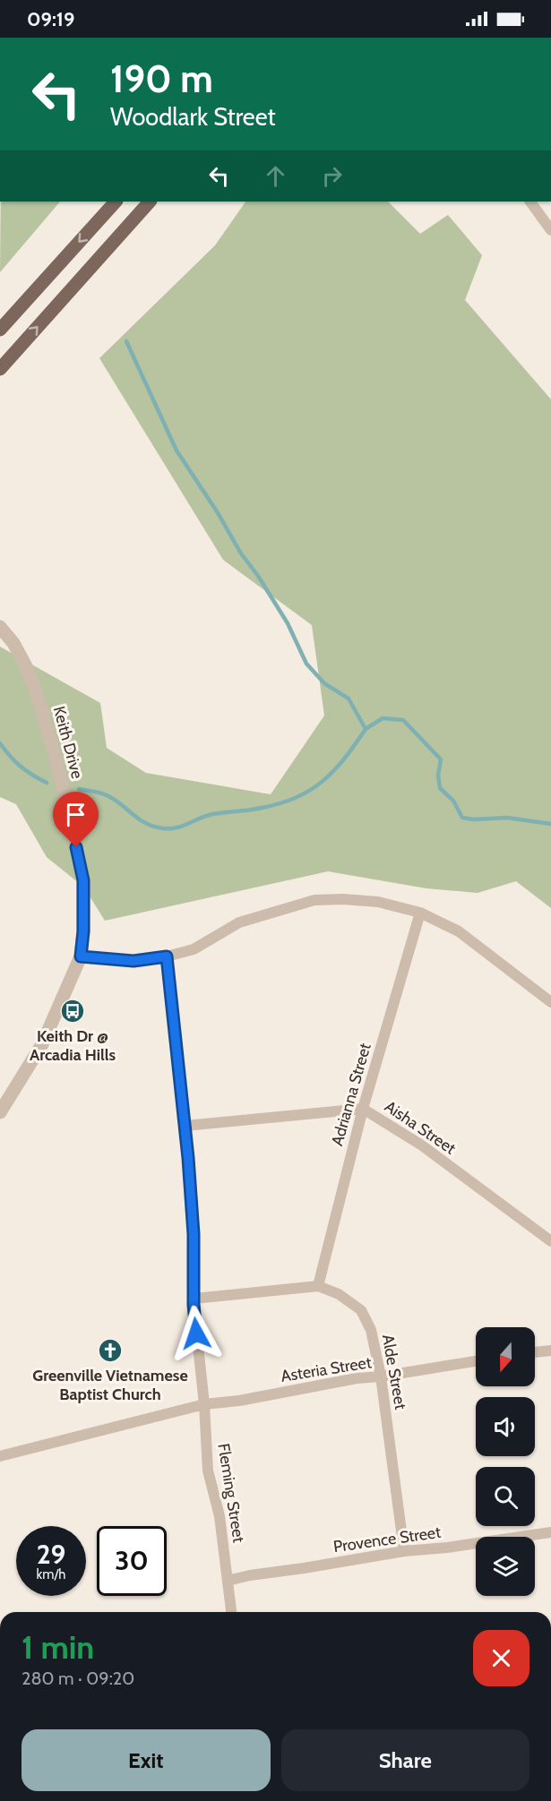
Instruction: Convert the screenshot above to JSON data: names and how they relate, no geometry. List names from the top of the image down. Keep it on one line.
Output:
{"streets":{"street":["Keith Drive","Adrianna Street","Aisha Street","Asteria Street","Alde Street","Fleming Street","Provence Street"]},"crossings":[["Adrianna Street","Aisha Street"],["Adrianna Street","Alde Street"],["Aisha Street","Fleming Street"],["Asteria Street","Alde Street"],["Asteria Street","Fleming Street"],["Alde Street","Fleming Street"],["Alde Street","Provence Street"],["Fleming Street","Provence Street"]],"places":{"bus stop":["Keith Dr @ Arcadia Hills"],"church":["Greenville Vietnamese Baptist Church"]},"north":"bottom","page":{"status":"09:19","turn":["190 m","Woodlark Street"],"speed":"29 km/h","limit":"30","heading":["1 min","280 m · 09:20"],"buttons":["Exit","Share"]}}
